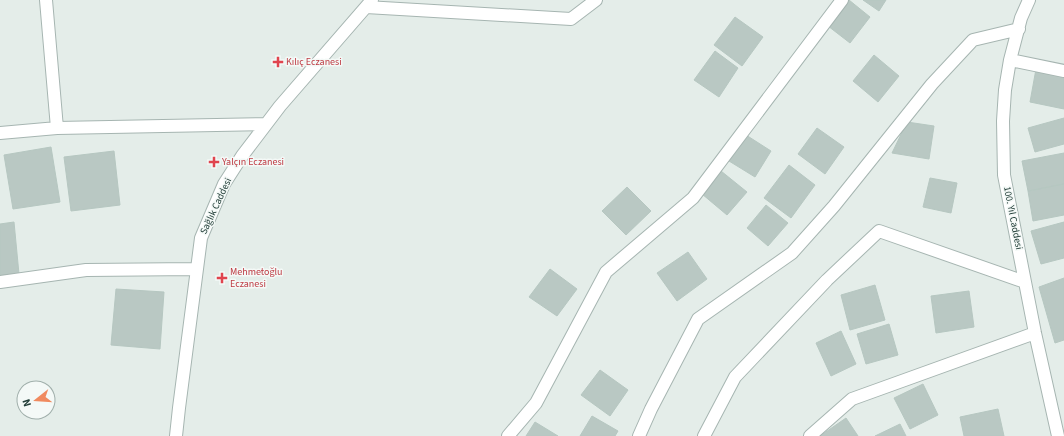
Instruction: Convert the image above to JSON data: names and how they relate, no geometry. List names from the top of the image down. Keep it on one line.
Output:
{"streets":{"street":["Sağlık Caddesi","100. Yıl Caddesi"]},"places":{"health":["Kılıç Eczanesi","Yalçın Eczanesi","Mehmetoğlu Eczanesi"]},"north":"left"}
